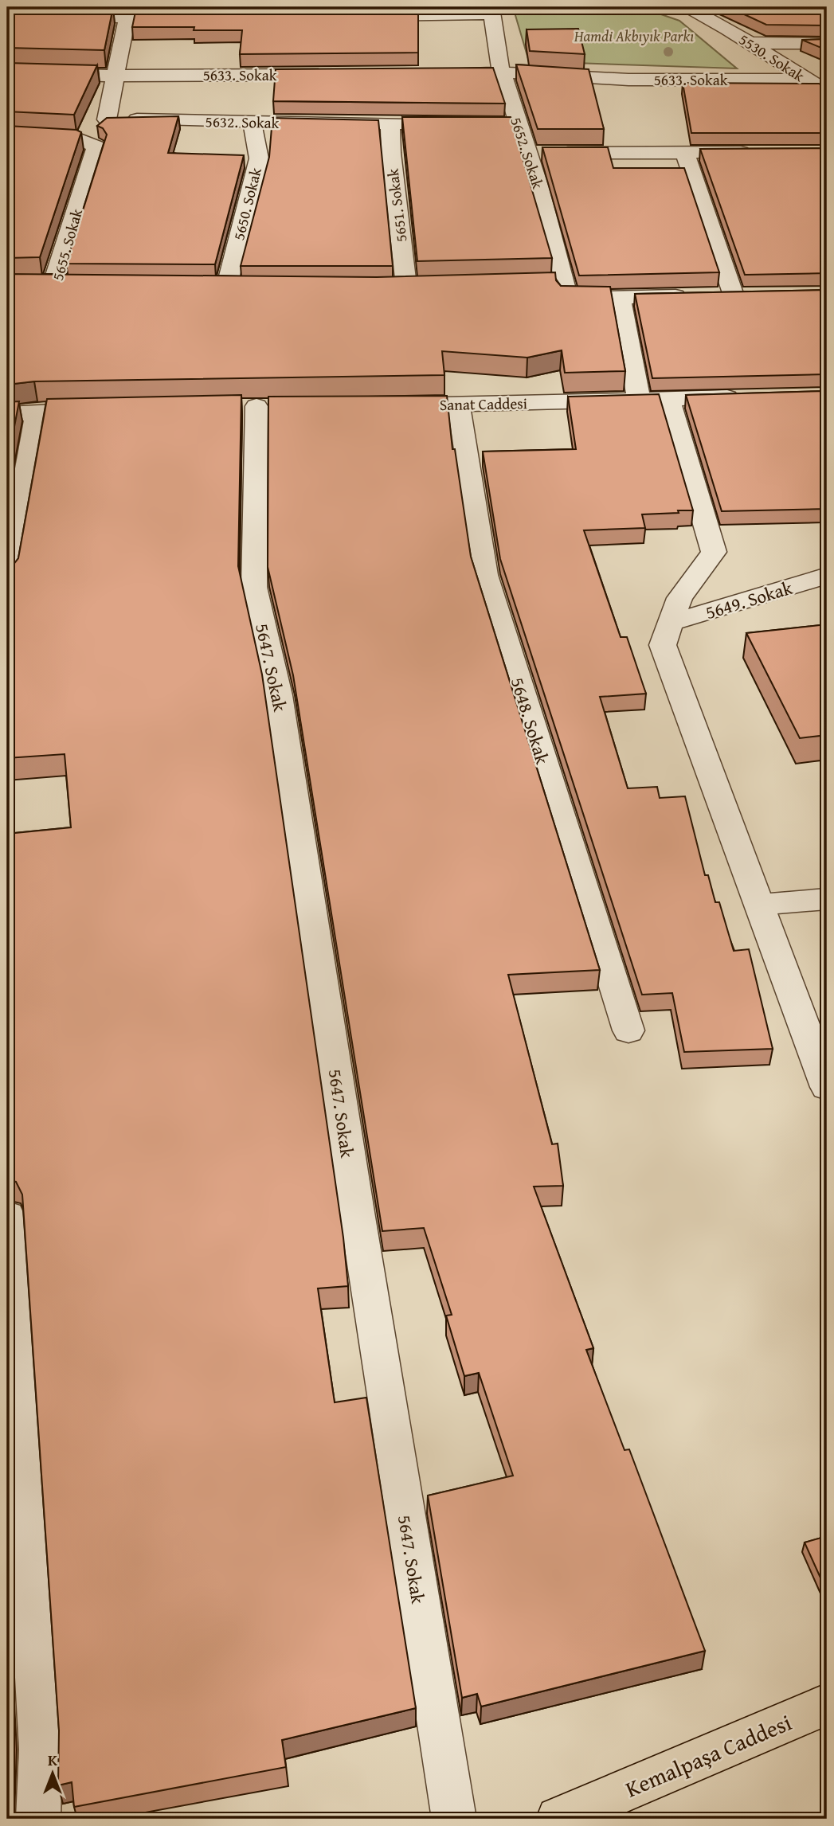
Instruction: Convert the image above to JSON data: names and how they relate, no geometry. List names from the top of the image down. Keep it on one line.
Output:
{"streets":{"main road":["Kemalpaşa Caddesi"],"street":["5530. Sokak","5633. Sokak","5632. Sokak","5652. Sokak","5650. Sokak","5651. Sokak","5655. Sokak","Sanat Caddesi","5649. Sokak","5647. Sokak","5648. Sokak"]},"crossings":[["5530. Sokak","5633. Sokak"],["5633. Sokak","5652. Sokak"],["5632. Sokak","5650. Sokak"],["5632. Sokak","5651. Sokak"],["Sanat Caddesi","5648. Sokak"]],"parks":["Hamdi Akbıyık Parkı"],"north":"top"}
